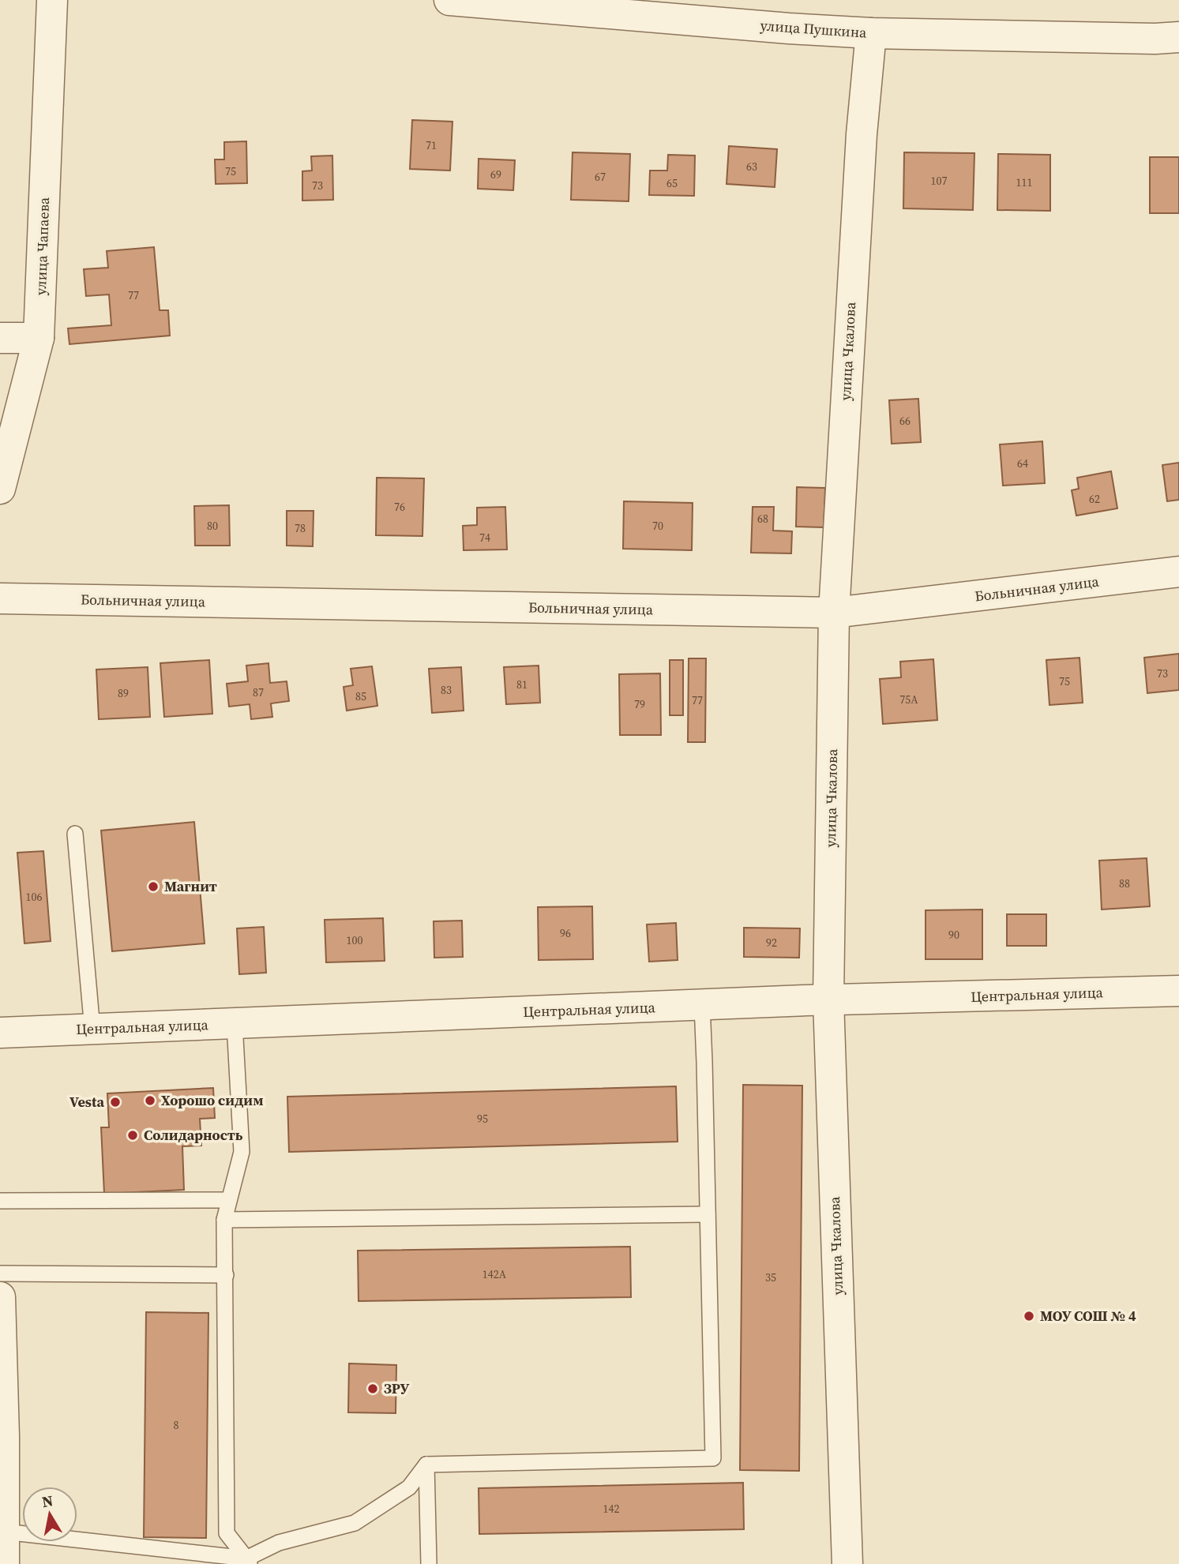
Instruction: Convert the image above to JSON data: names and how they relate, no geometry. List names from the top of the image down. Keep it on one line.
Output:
{"streets":{"street":["улица Пушкина","улица Чапаева","улица Чкалова","Больничная улица","Центральная улица"]},"crossings":[["улица Пушкина","улица Чкалова"],["улица Чкалова","Больничная улица"],["улица Чкалова","Центральная улица"]],"places":["Магнит","Хорошо сидим","Vesta","Солидарность","МОУ СОШ № 4","ЗРУ"],"house_numbers":["71","63","75","69","67","107","111","65","73","77","66","64","62","76","68","80","70","78","74","73","75","81","83","87","89","85","75А","77","79","88","106","96","90","100","92","95","142А","35","8","142"],"north":"top"}
